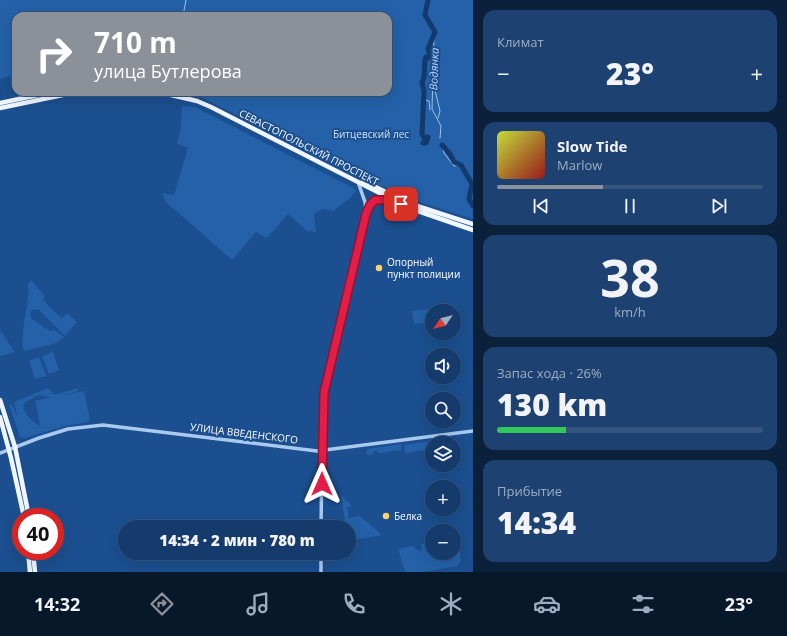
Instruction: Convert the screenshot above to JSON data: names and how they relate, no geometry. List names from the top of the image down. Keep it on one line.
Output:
{"streets":{"main road":["СЕВАСТОПОЛЬСКИЙ ПРОСПЕКТ"],"street":["УЛИЦА ВВЕДЕНСКОГО"]},"water":["Водянка"],"parks":["Битцевский лес"],"places":["Опорный пункт полиции","Белка"],"north":"bottom left","page":{"tile":["Климат",["38","km/h"],["Запас хода · 26%","130 km"],["Прибытие","14:34"]],"turn":["710 m","улица Бутлерова"],"heat":["−","23°","+"],"song":["Slow Tide","Marlow"],"map_buttons":["+","−"],"limit":"40","trip":"14:34 · 2 мин · 780 m","tabs":["14:32","23°"]}}
